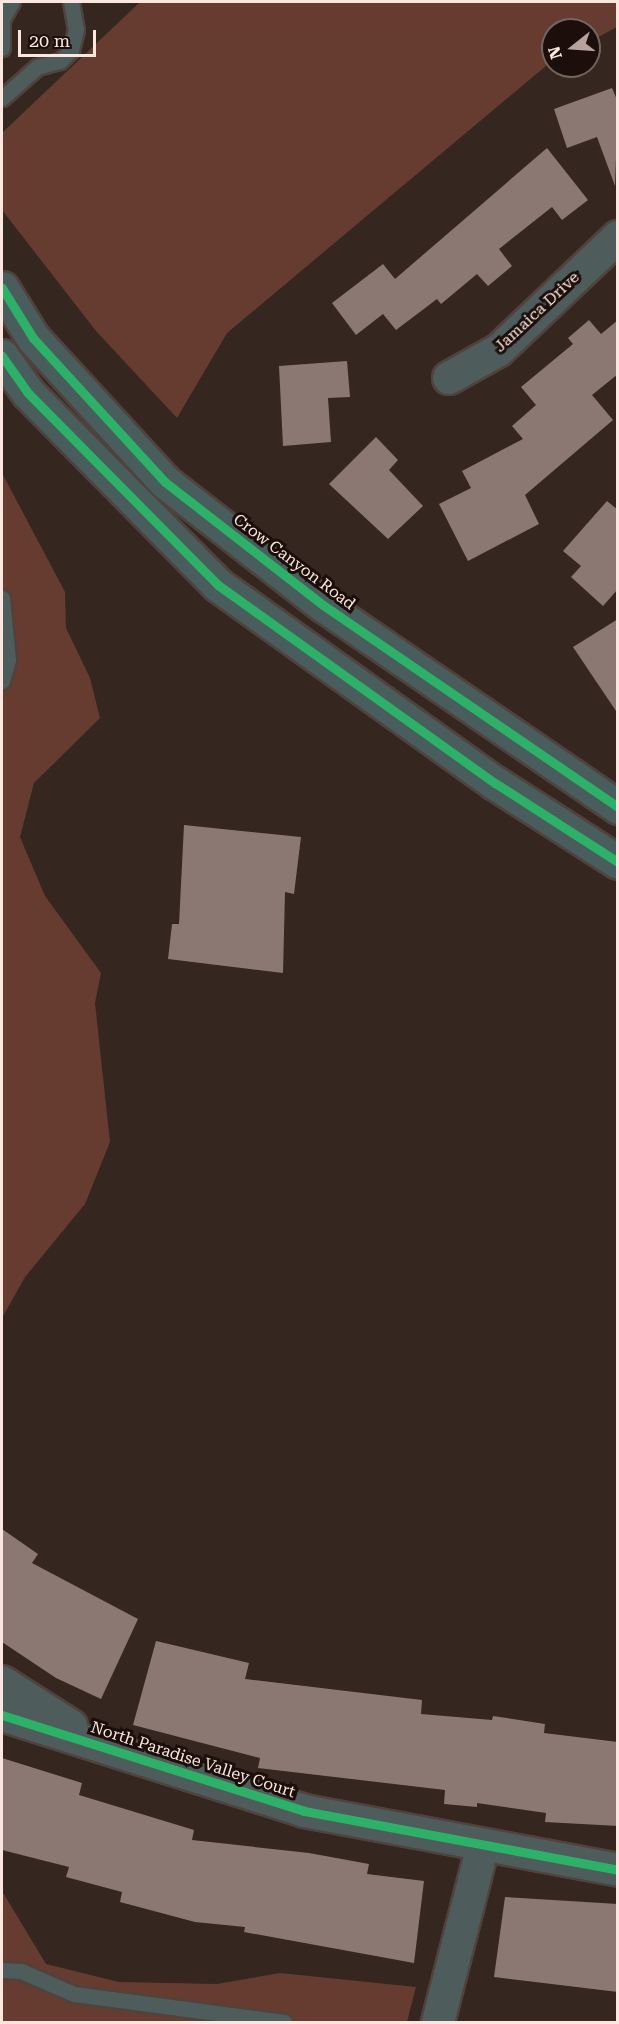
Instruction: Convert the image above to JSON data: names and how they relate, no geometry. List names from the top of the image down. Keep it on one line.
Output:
{"streets":{"main road":["Crow Canyon Road"],"street":["Jamaica Drive","North Paradise Valley Court"]},"scale_bar":"20 m","north":"left"}
